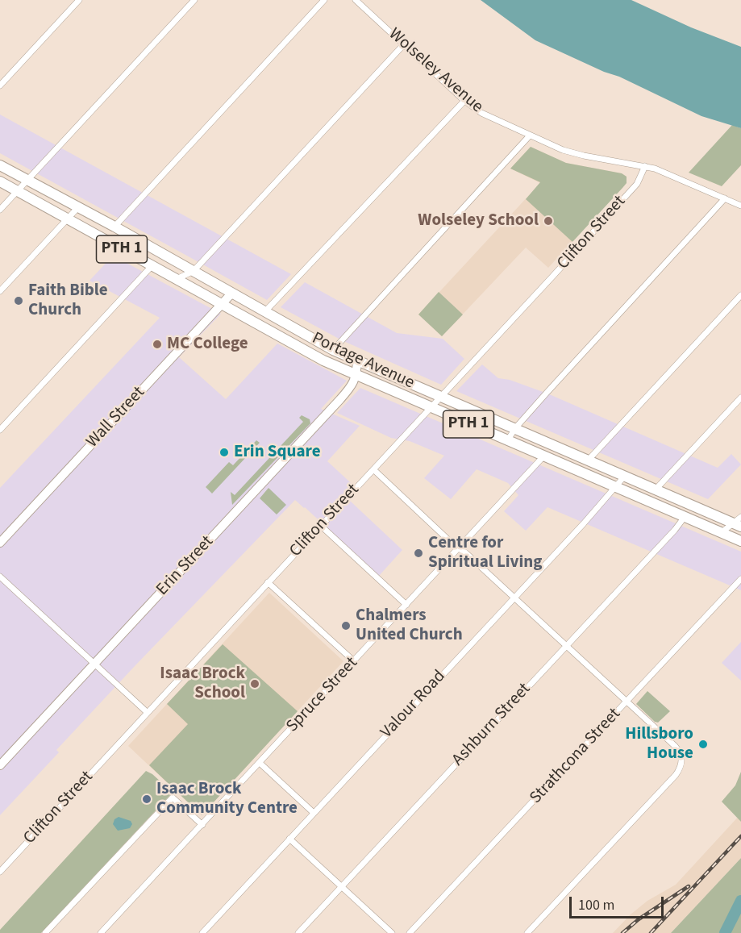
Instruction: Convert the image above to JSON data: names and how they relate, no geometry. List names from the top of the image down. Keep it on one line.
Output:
{"streets":{"highway":["PTH 1","Portage Avenue"],"main road":["Wall Street","Erin Street"],"street":["Wolseley Avenue","Clifton Street","Spruce Street","Valour Road","Ashburn Street","Strathcona Street"]},"crossings":[["Wolseley Avenue","Clifton Street"],["Clifton Street","Portage Avenue"],["Portage Avenue","Wall Street"],["Portage Avenue","Erin Street"],["Portage Avenue","Spruce Street"],["Portage Avenue","Valour Road"],["Portage Avenue","Ashburn Street"]],"places":["Wolseley School","Faith Bible Church","MC College","Erin Square","Centre for Spiritual Living","Chalmers United Church","Isaac Brock School","Hillsboro House","Isaac Brock Community Centre"],"scale_bar":"100 m"}
